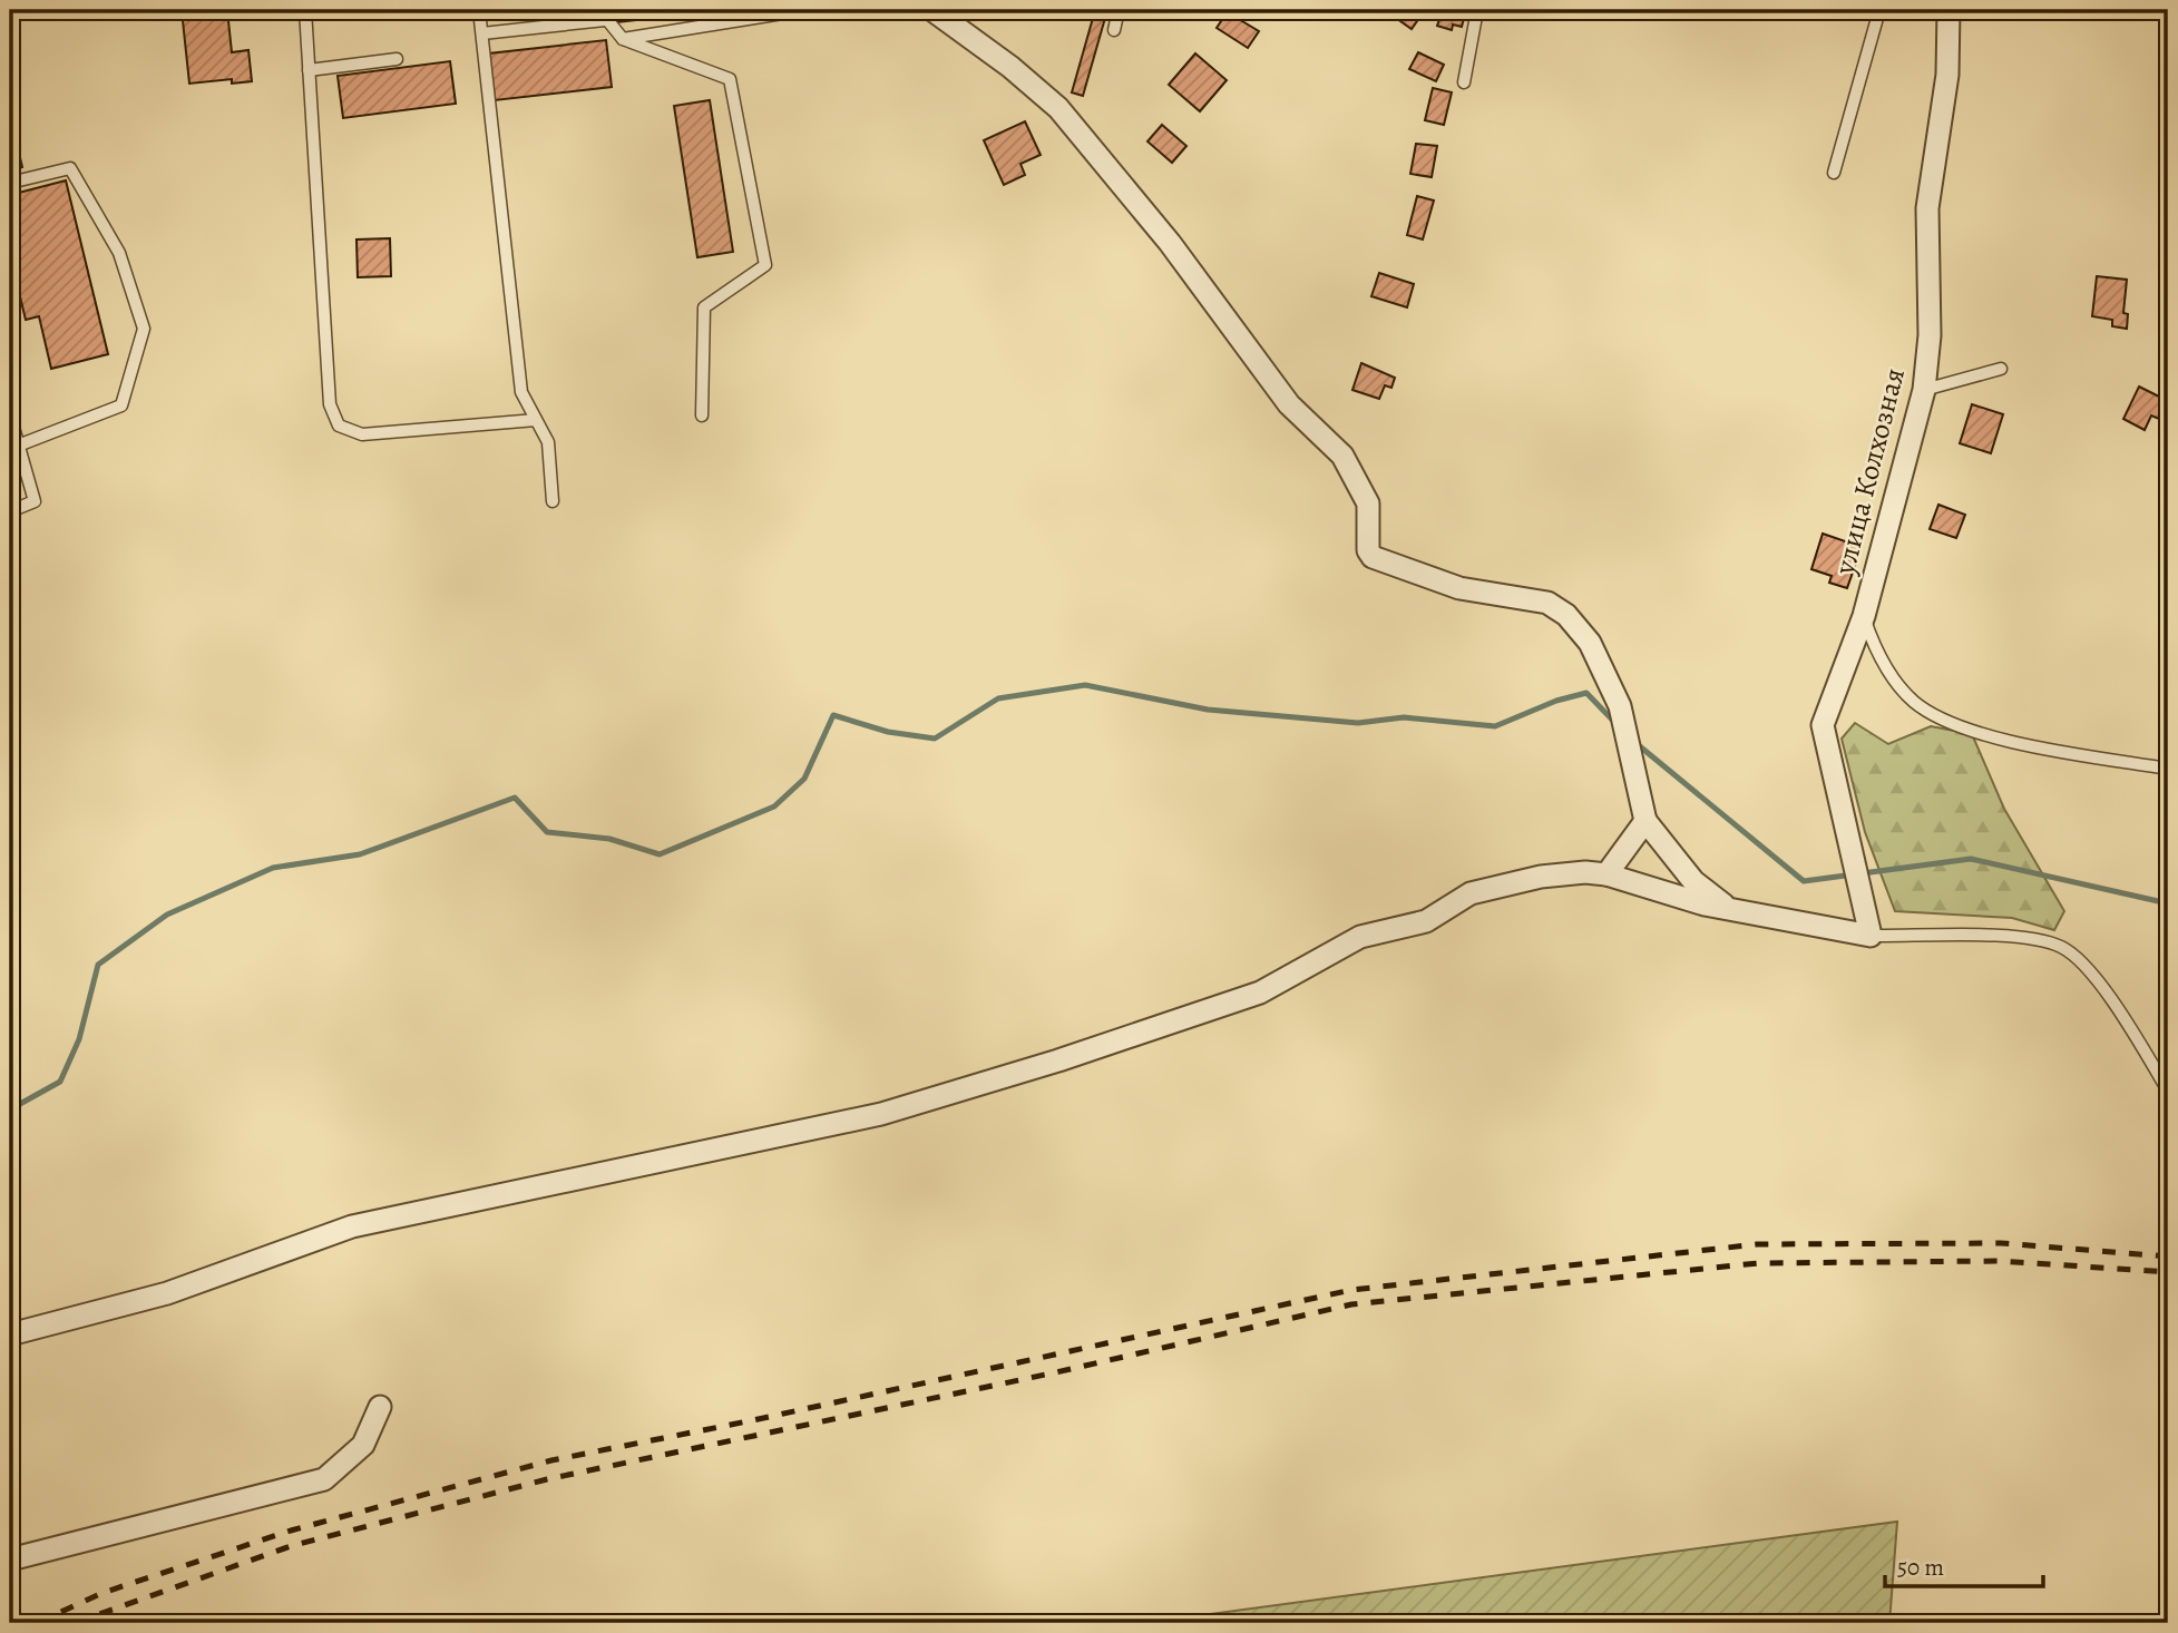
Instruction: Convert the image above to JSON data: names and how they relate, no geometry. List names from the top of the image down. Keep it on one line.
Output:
{"streets":{"street":["улица Колхозная"]},"scale_bar":"50 m"}
